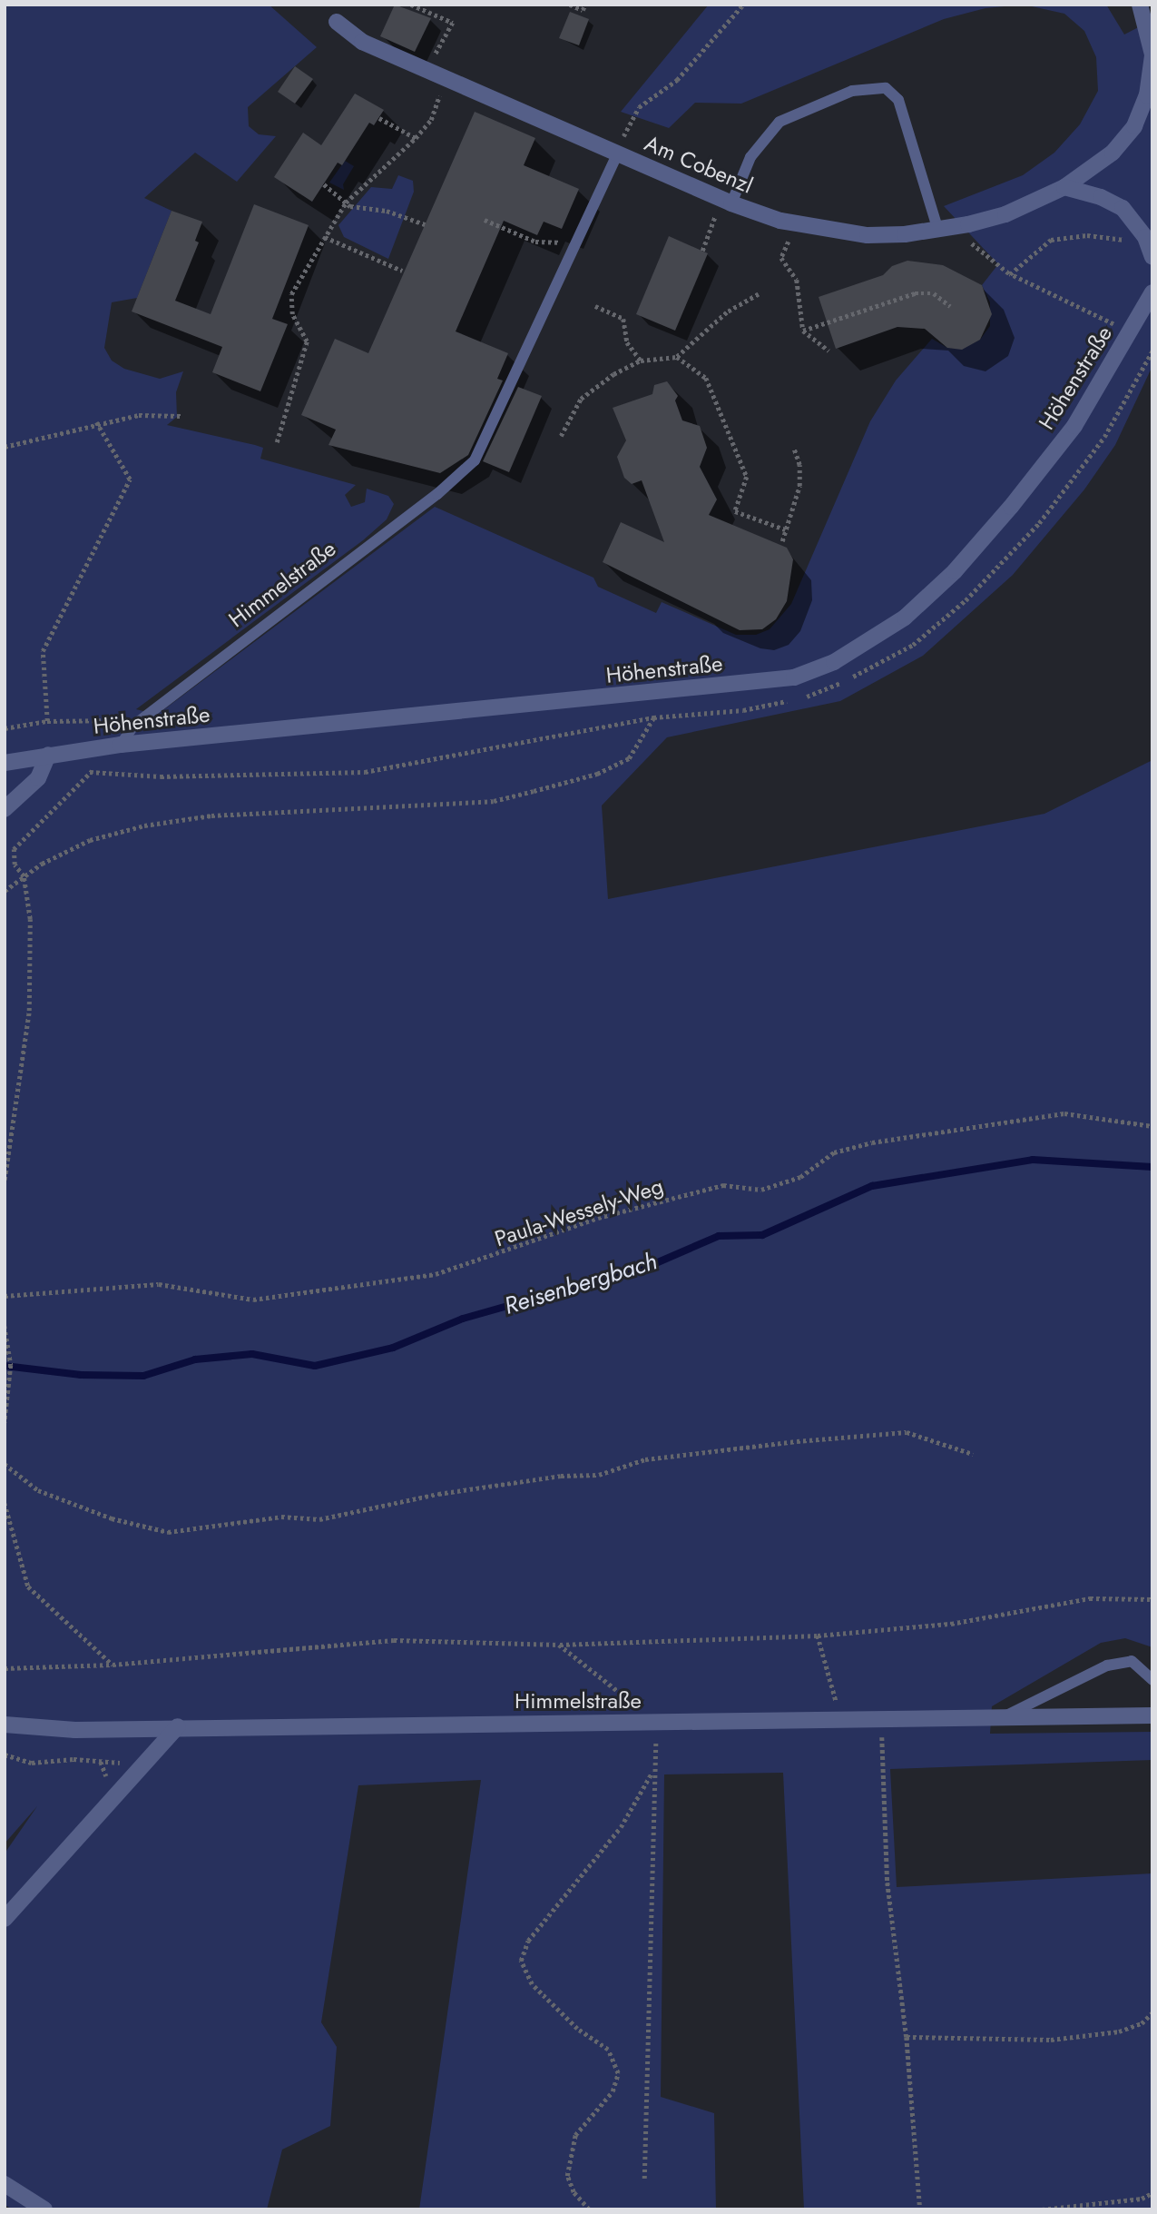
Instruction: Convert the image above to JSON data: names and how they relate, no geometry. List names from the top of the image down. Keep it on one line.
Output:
{"streets":{"street":["Am Cobenzl","Höhenstraße","Himmelstraße"],"path":["Paula-Wessely-Weg"]},"crossings":[["Höhenstraße","Himmelstraße"]],"water":["Reisenbergbach"]}
